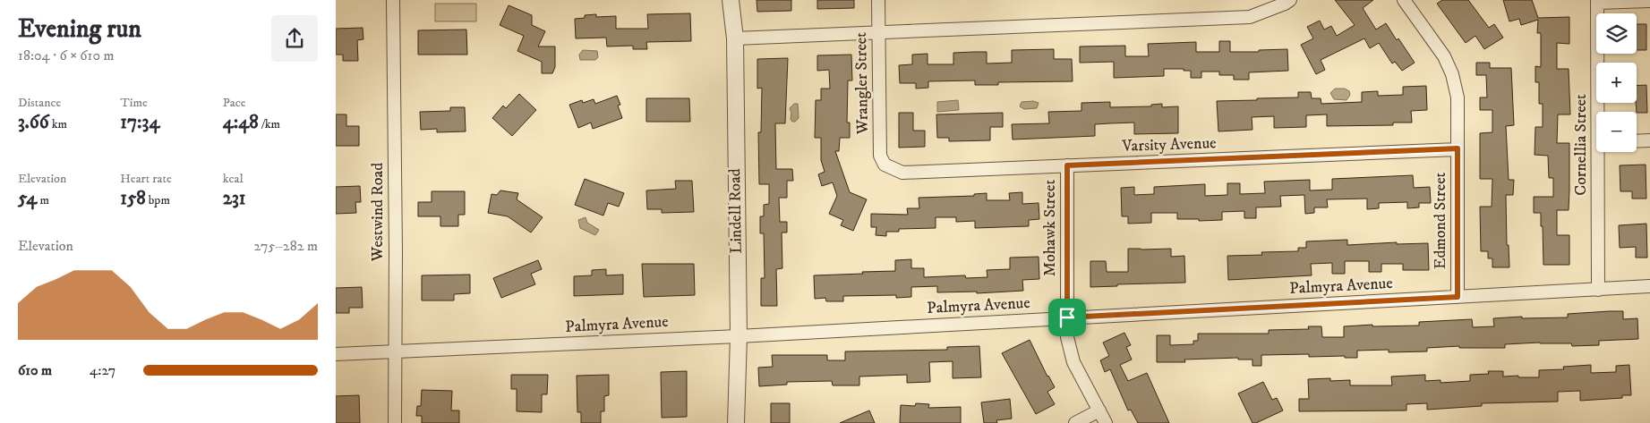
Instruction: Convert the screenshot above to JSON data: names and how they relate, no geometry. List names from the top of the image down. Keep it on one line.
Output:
{"streets":{"street":["Wrangler Street","Varsity Avenue","Cornellia Street","Lindell Road","Westwind Road","Edmond Street","Mohawk Street","Palmyra Avenue"]},"crossings":[["Wrangler Street","Varsity Avenue"],["Varsity Avenue","Edmond Street"],["Varsity Avenue","Mohawk Street"],["Cornellia Street","Palmyra Avenue"],["Lindell Road","Palmyra Avenue"],["Westwind Road","Palmyra Avenue"],["Edmond Street","Palmyra Avenue"],["Mohawk Street","Palmyra Avenue"]],"page":{"heading":["Evening run","18:04 · 6 × 610 m"],"map_buttons":["+","−"],"stats":[["Distance","3.66 km"],["Time","17:34"],["Pace","4:48 /km"],["Elevation","54 m"],["Heart rate","158 bpm"],["kcal","231"]],"chart":["Elevation","275–282 m"],"list":[{"name":"610 m","note":"4:27"}]}}
